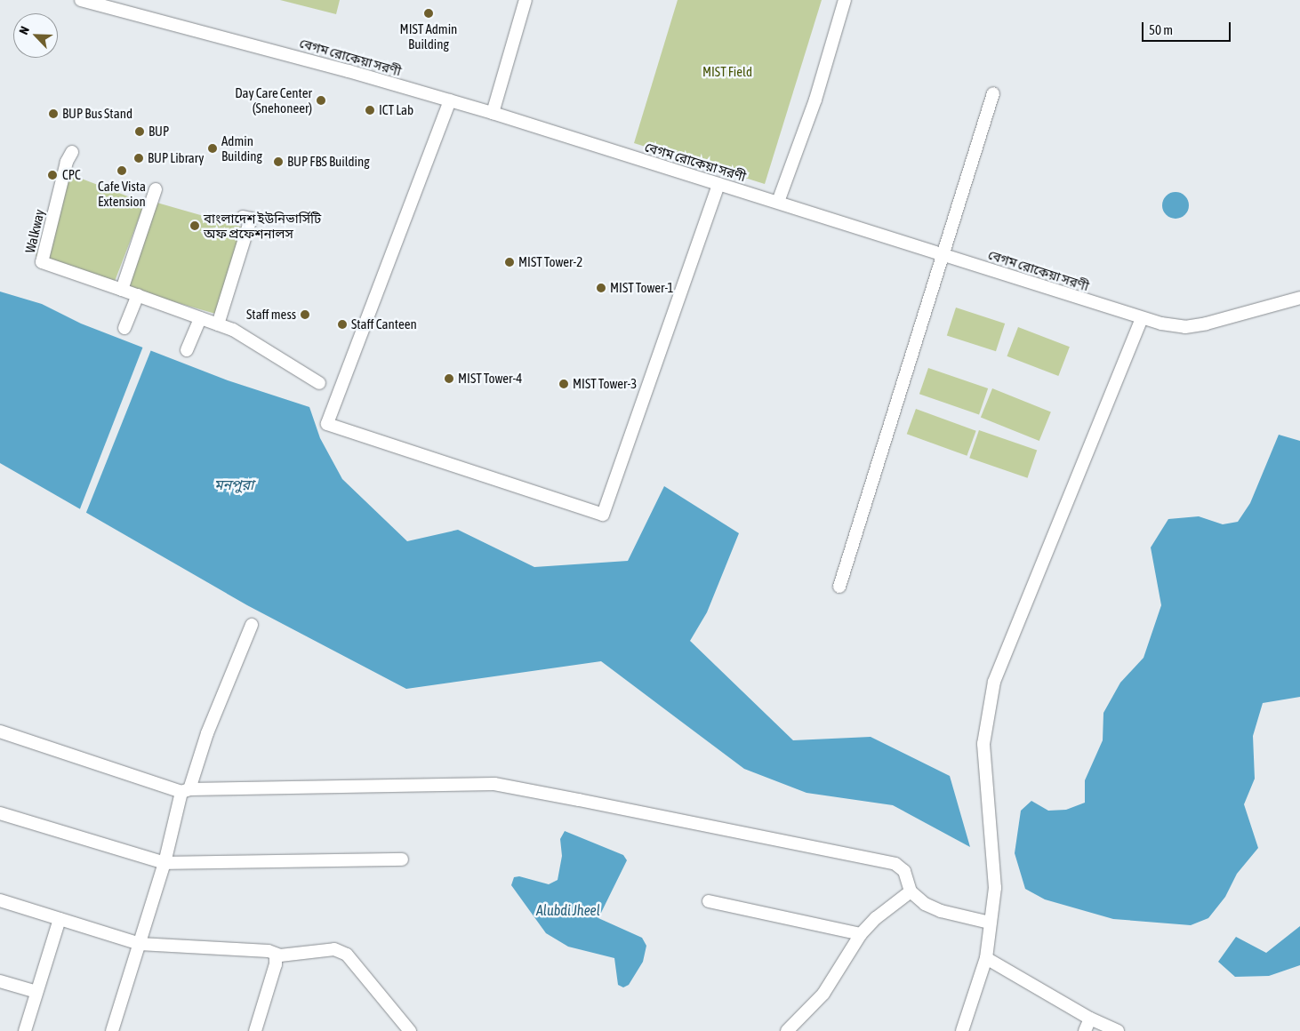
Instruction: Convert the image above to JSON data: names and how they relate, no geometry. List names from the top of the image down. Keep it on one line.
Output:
{"streets":{"street":["বেগম রোকেয়া সরণী","Walkway"]},"water":["মনপুরা","Alubdi Jheel"],"parks":["MIST Field"],"places":["MIST Admin Building","Day Care Center (Snehoneer)","ICT Lab","BUP Bus Stand","BUP","Admin Building","BUP Library","BUP FBS Building","Cafe Vista Extension","CPC","বাংলাদেশ ইউনিভার্সিটি অফ প্রফেশনালস","MIST Tower-2","MIST Tower-1","Staff mess","Staff Canteen","MIST Tower-4","MIST Tower-3"],"scale_bar":"50 m","north":"top left"}
